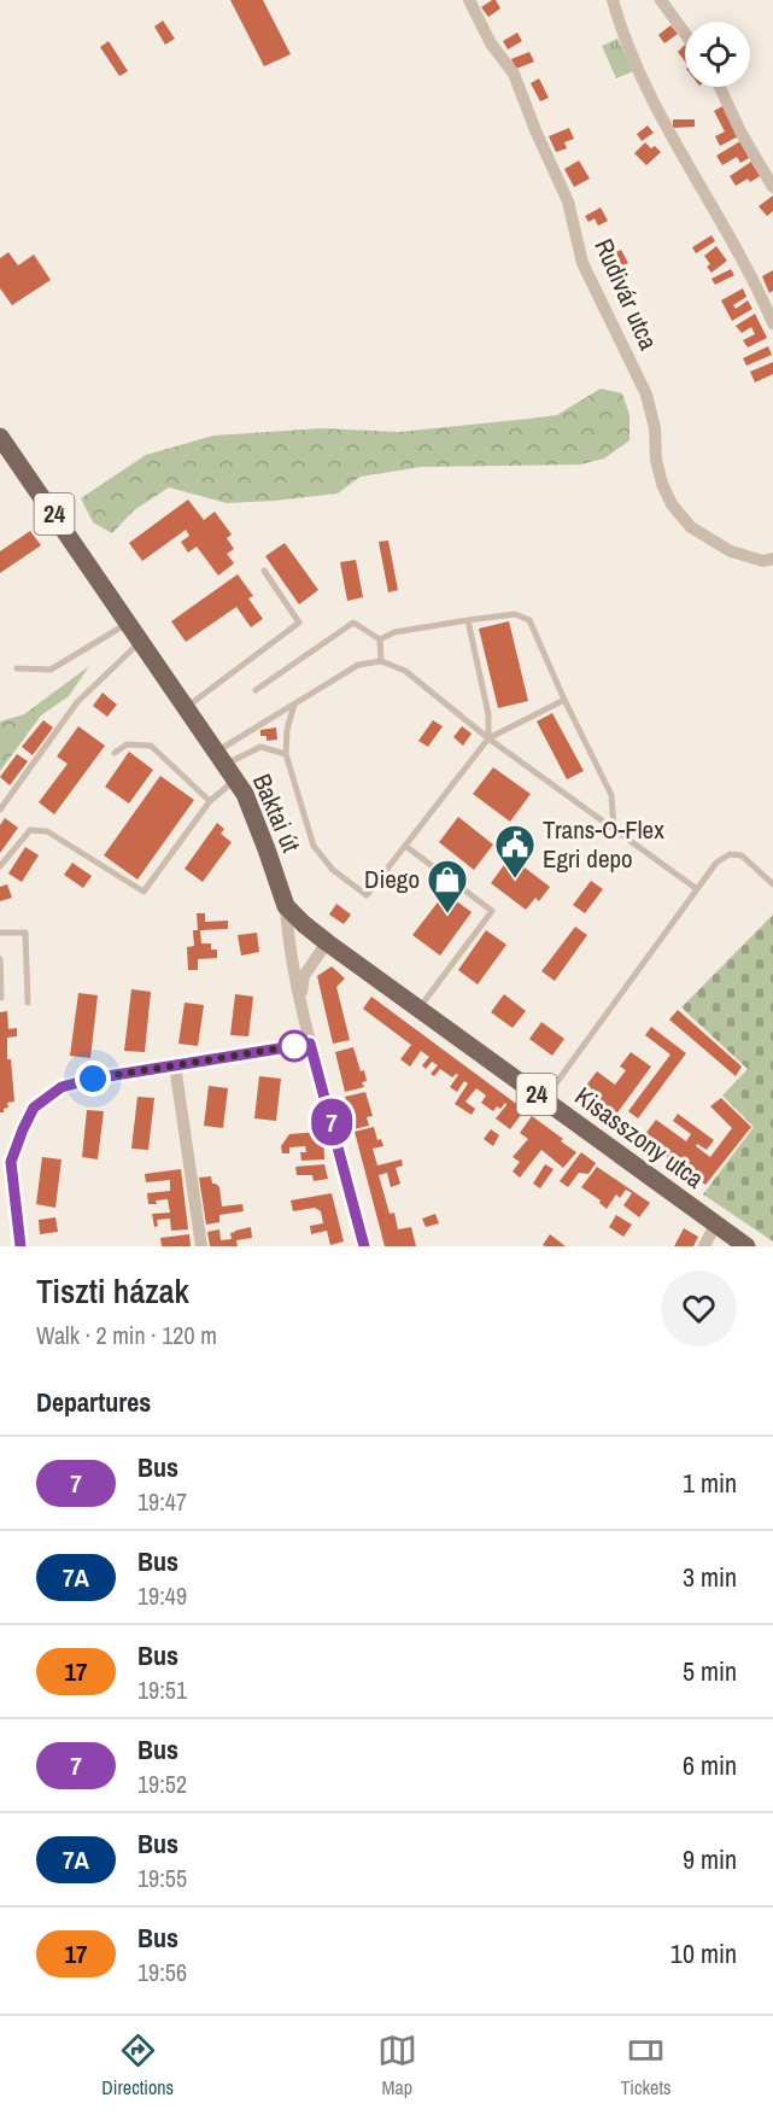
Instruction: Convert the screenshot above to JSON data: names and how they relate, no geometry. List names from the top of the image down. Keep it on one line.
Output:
{"streets":{"main road":["24","Baktai út","Kisasszony utca"],"street":["Rudivár utca"]},"crossings":[["Baktai út","Kisasszony utca"]],"places":{"public building":["Trans-O-Flex Egri depo"],"shop":["Diego"]},"lines":["bus line 7"],"page":{"on_map":"7","heading":[["Tiszti házak","Walk · 2 min · 120 m"],"Departures"],"list":[{"mark":"7","name":"Bus","note":"19:47","value":"1 min"},{"mark":"7A","name":"Bus","note":"19:49","value":"3 min"},{"mark":"17","name":"Bus","note":"19:51","value":"5 min"},{"mark":"7","name":"Bus","note":"19:52","value":"6 min"},{"mark":"7A","name":"Bus","note":"19:55","value":"9 min"},{"mark":"17","name":"Bus","note":"19:56","value":"10 min"}],"tabs":["Directions","Map","Tickets"]}}
